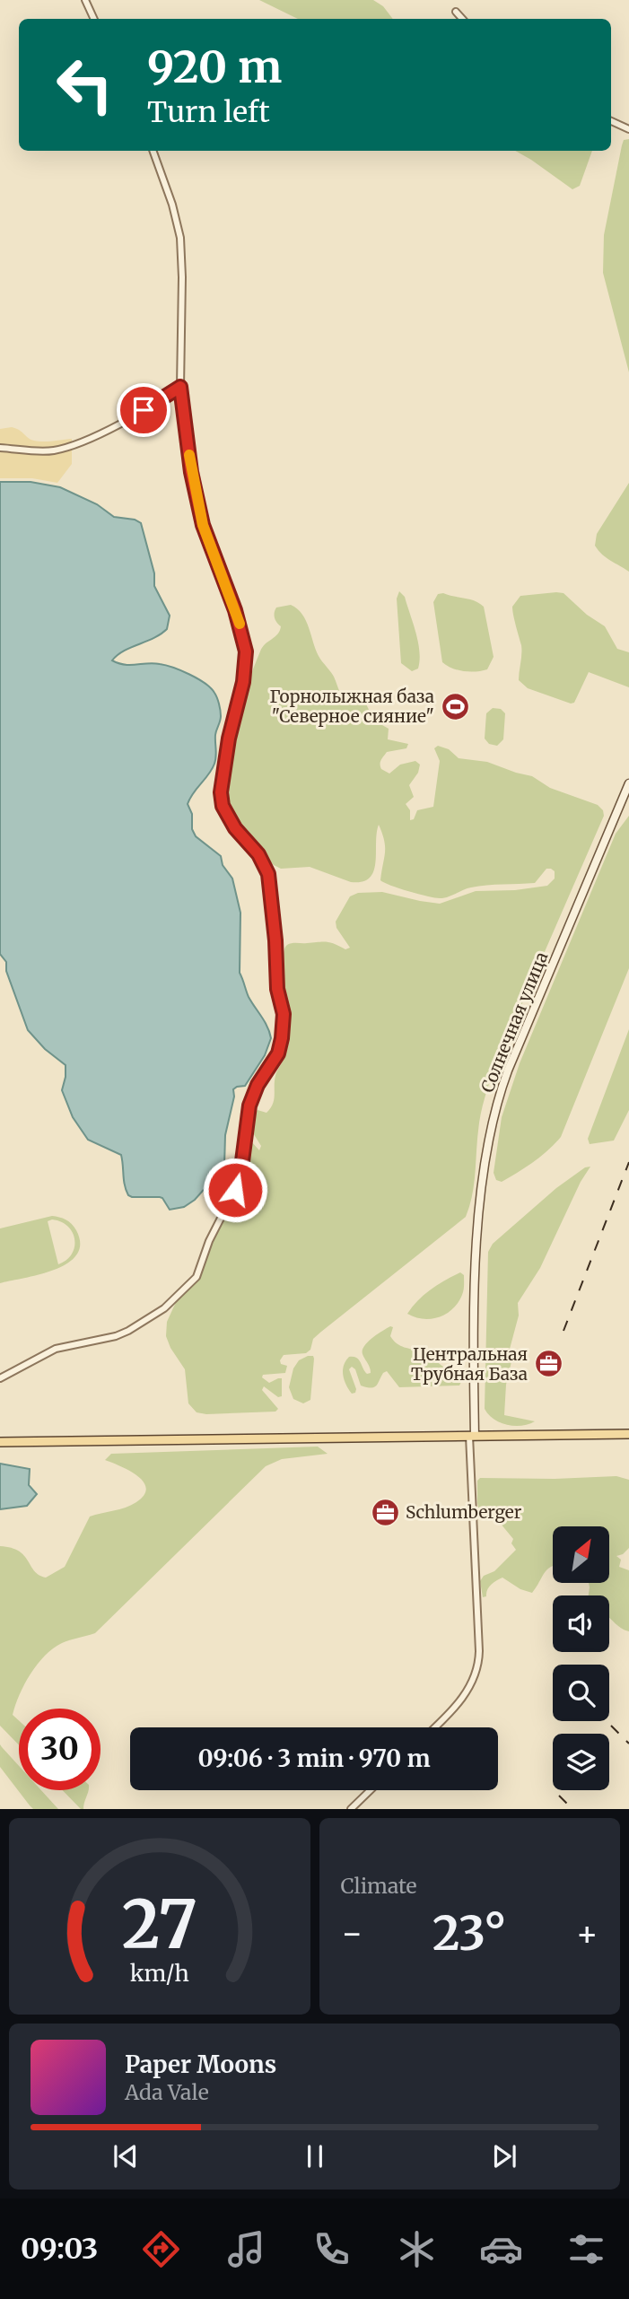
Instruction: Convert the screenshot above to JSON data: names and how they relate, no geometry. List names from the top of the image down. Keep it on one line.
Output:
{"streets":{"street":["Солнечная улица"]},"places":{"sports":["Горнолыжная база \"Северное сияние\""],"office":["Центральная Трубная База","Schlumberger"]},"north":"top right","page":{"turn":["920 m","Turn left"],"limit":"30","trip":"09:06 · 3 min · 970 m","tile":"Climate","heat":["−","23°","+"],"song":["Paper Moons","Ada Vale"],"tabs":"09:03","gauge":["27","km/h"]}}
